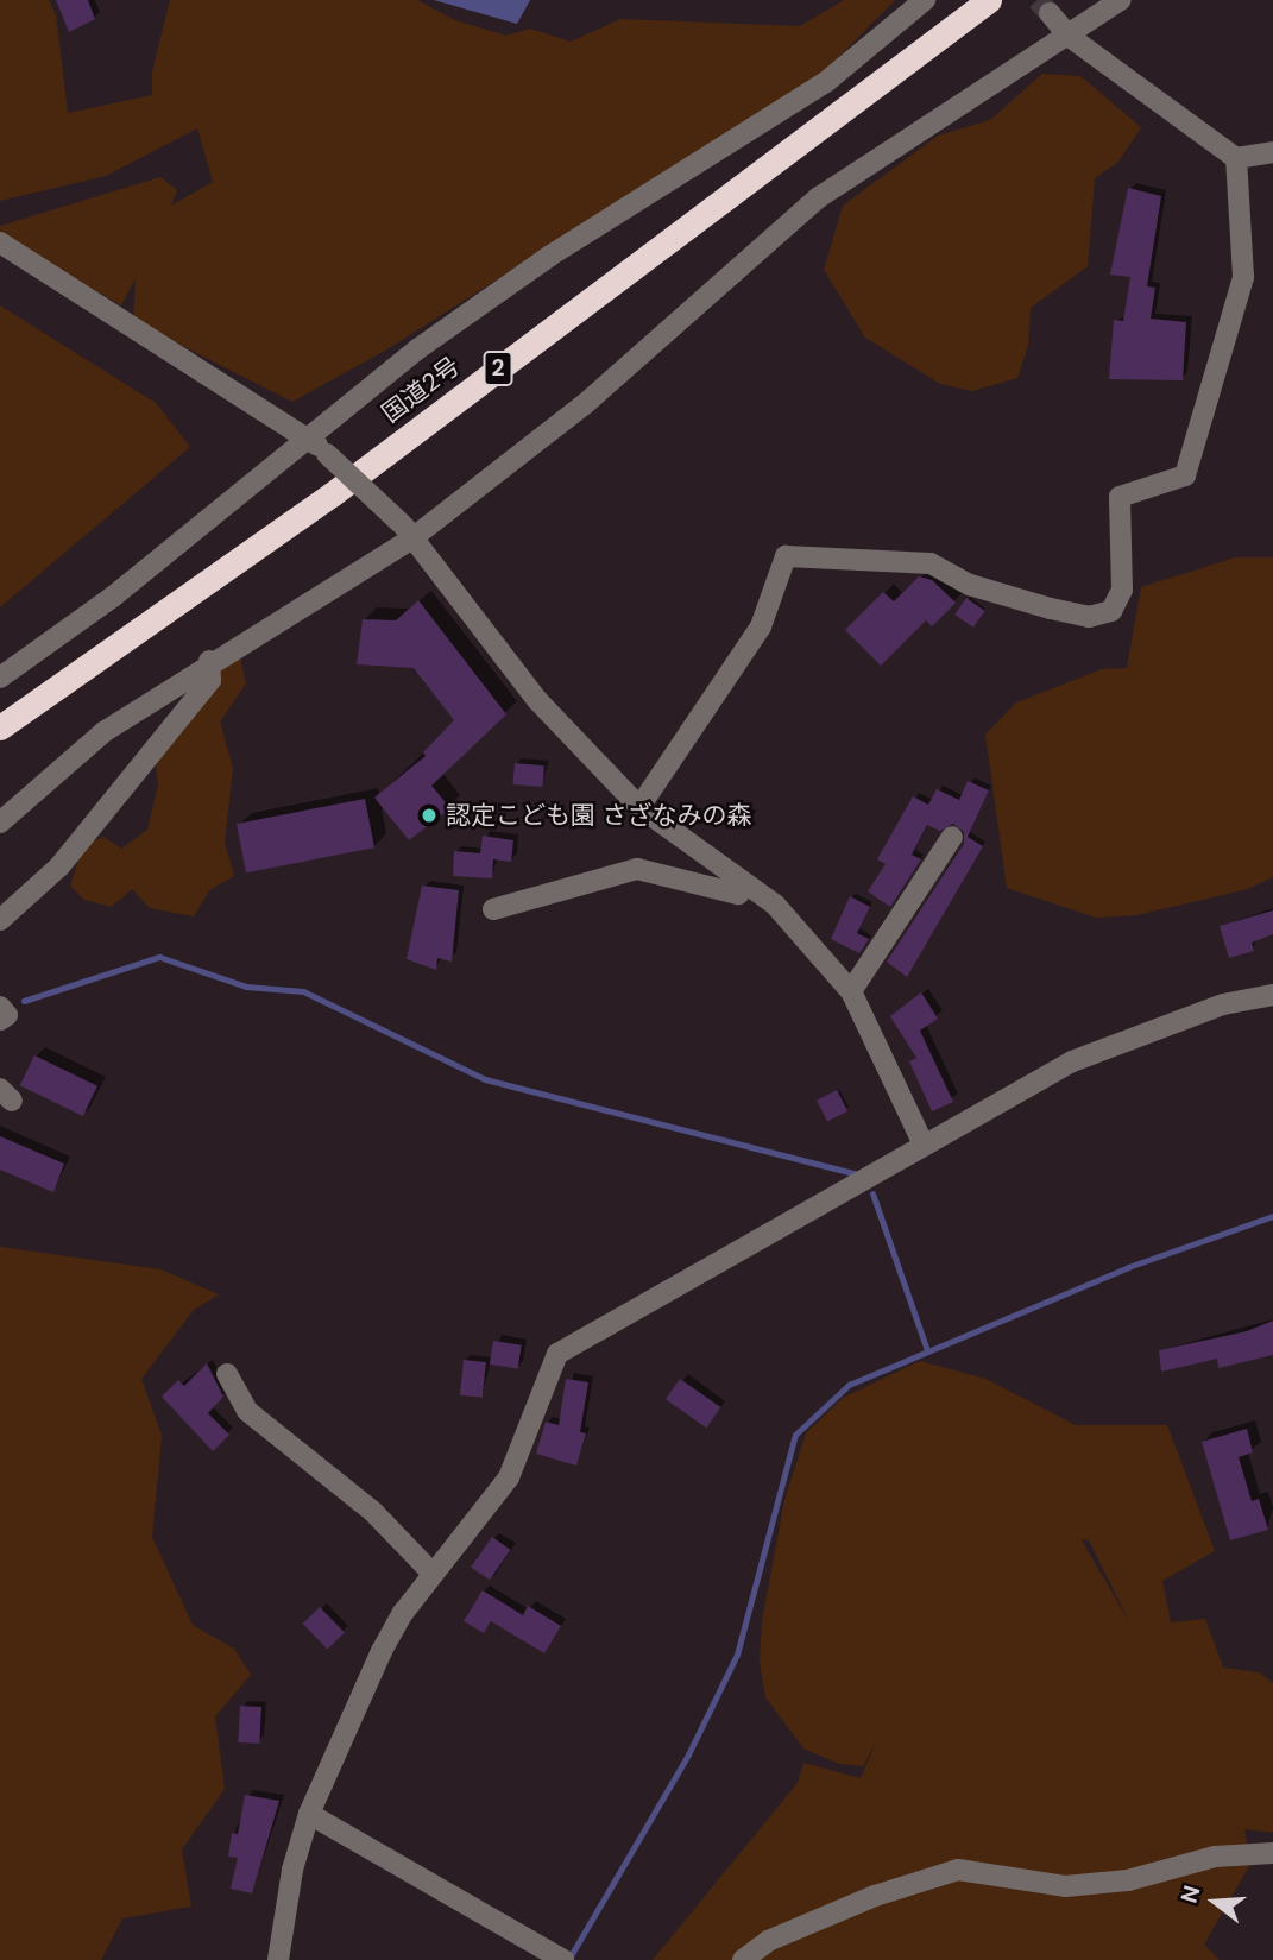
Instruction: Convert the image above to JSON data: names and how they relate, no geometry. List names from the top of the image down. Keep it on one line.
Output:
{"streets":{"highway":["2","国道2号"]},"places":["認定こども園 さざなみの森"],"north":"left"}
